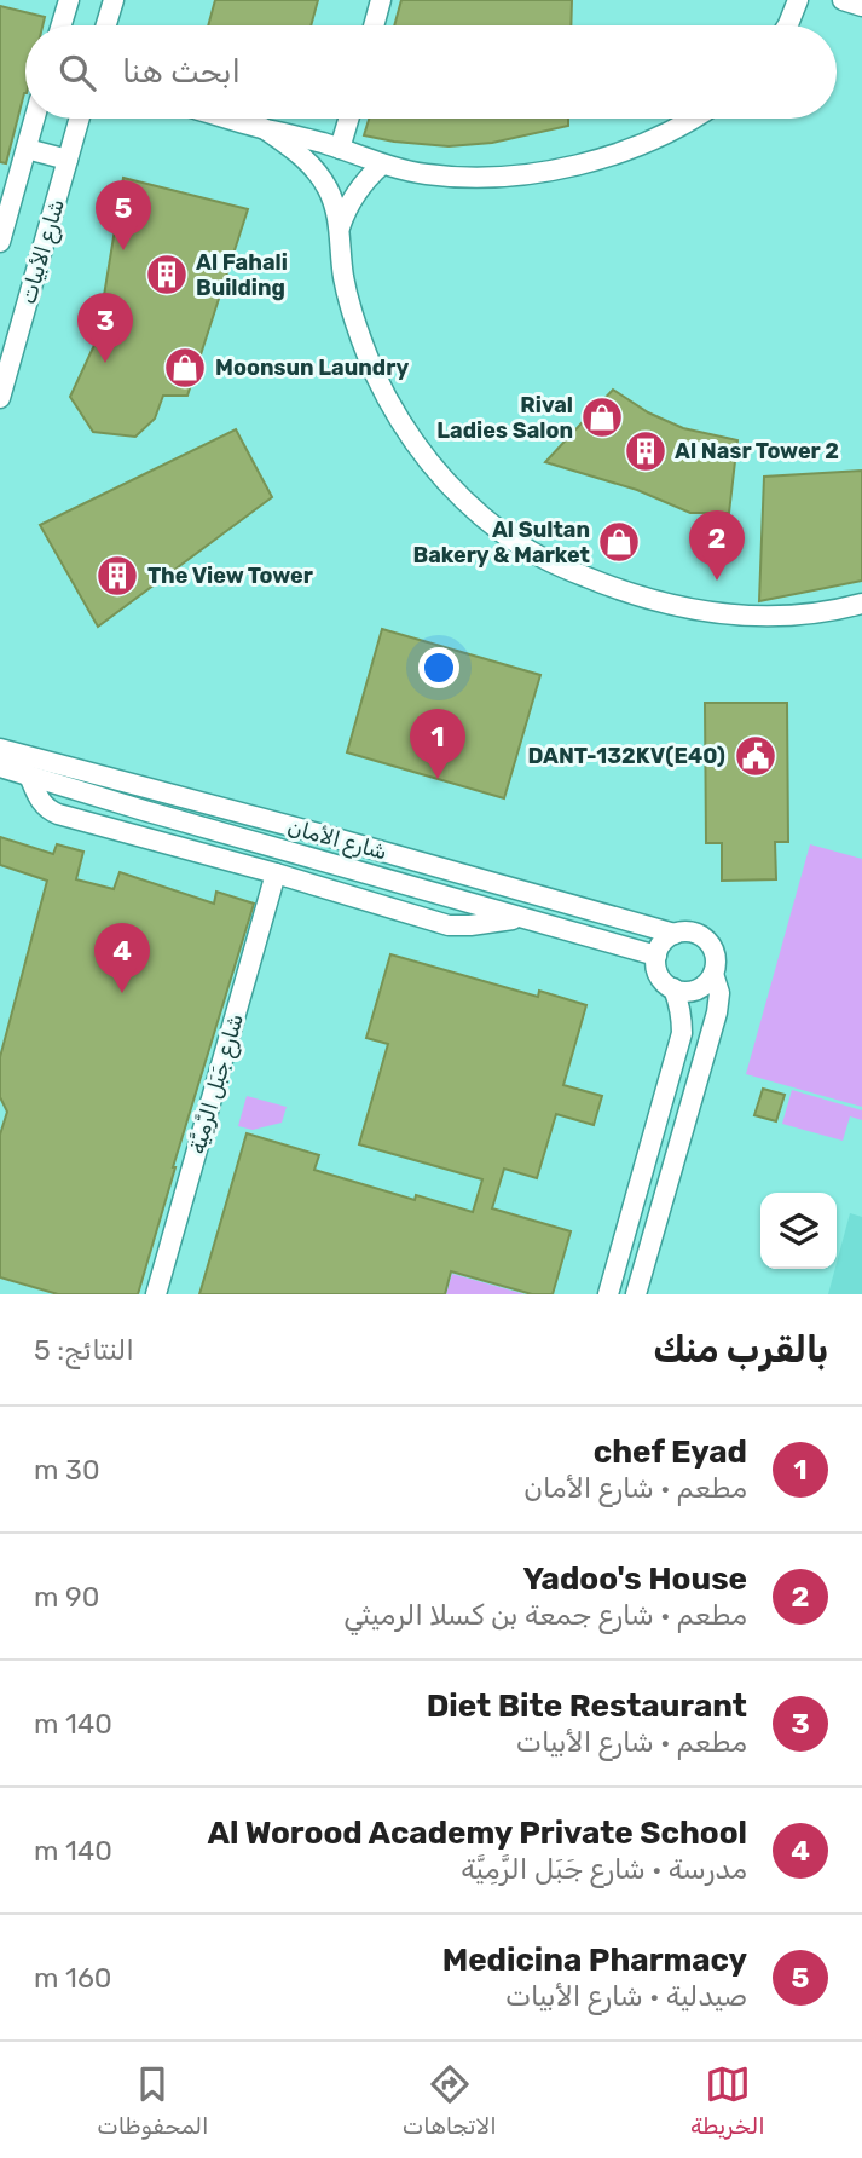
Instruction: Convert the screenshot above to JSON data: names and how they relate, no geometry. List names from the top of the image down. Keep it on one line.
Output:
{"streets":{"street":["شارع الأبيات","شارع الأمان","شارع جَبَل الرَّمِيَّة"]},"places":{"building":["Al Fahali Building","Al Nasr Tower 2","The View Tower"],"shop":["Moonsun Laundry","Rival Ladies Salon","Al Sultan Bakery & Market"],"public building":["DANT-132KV(E40)"]},"page":{"search":"ابحث هنا","pins":["5","3","2","1","4"],"heading":["بالقرب منك","النتائج: 5"],"list":[{"mark":"1","name":"chef Eyad","note":"مطعم · شارع الأمان","value":"30 m"},{"mark":"2","name":"Yadoo's House","note":"مطعم · شارع جمعة بن كسلا الرميثي","value":"90 m"},{"mark":"3","name":"Diet Bite Restaurant","note":"مطعم · شارع الأبيات","value":"140 m"},{"mark":"4","name":"Al Worood Academy Private School","note":"مدرسة · شارع جَبَل الرَّمِيَّة","value":"140 m"},{"mark":"5","name":"Medicina Pharmacy","note":"صيدلية · شارع الأبيات","value":"160 m"}],"nav":["الخريطة","الاتجاهات","المحفوظات"]}}
